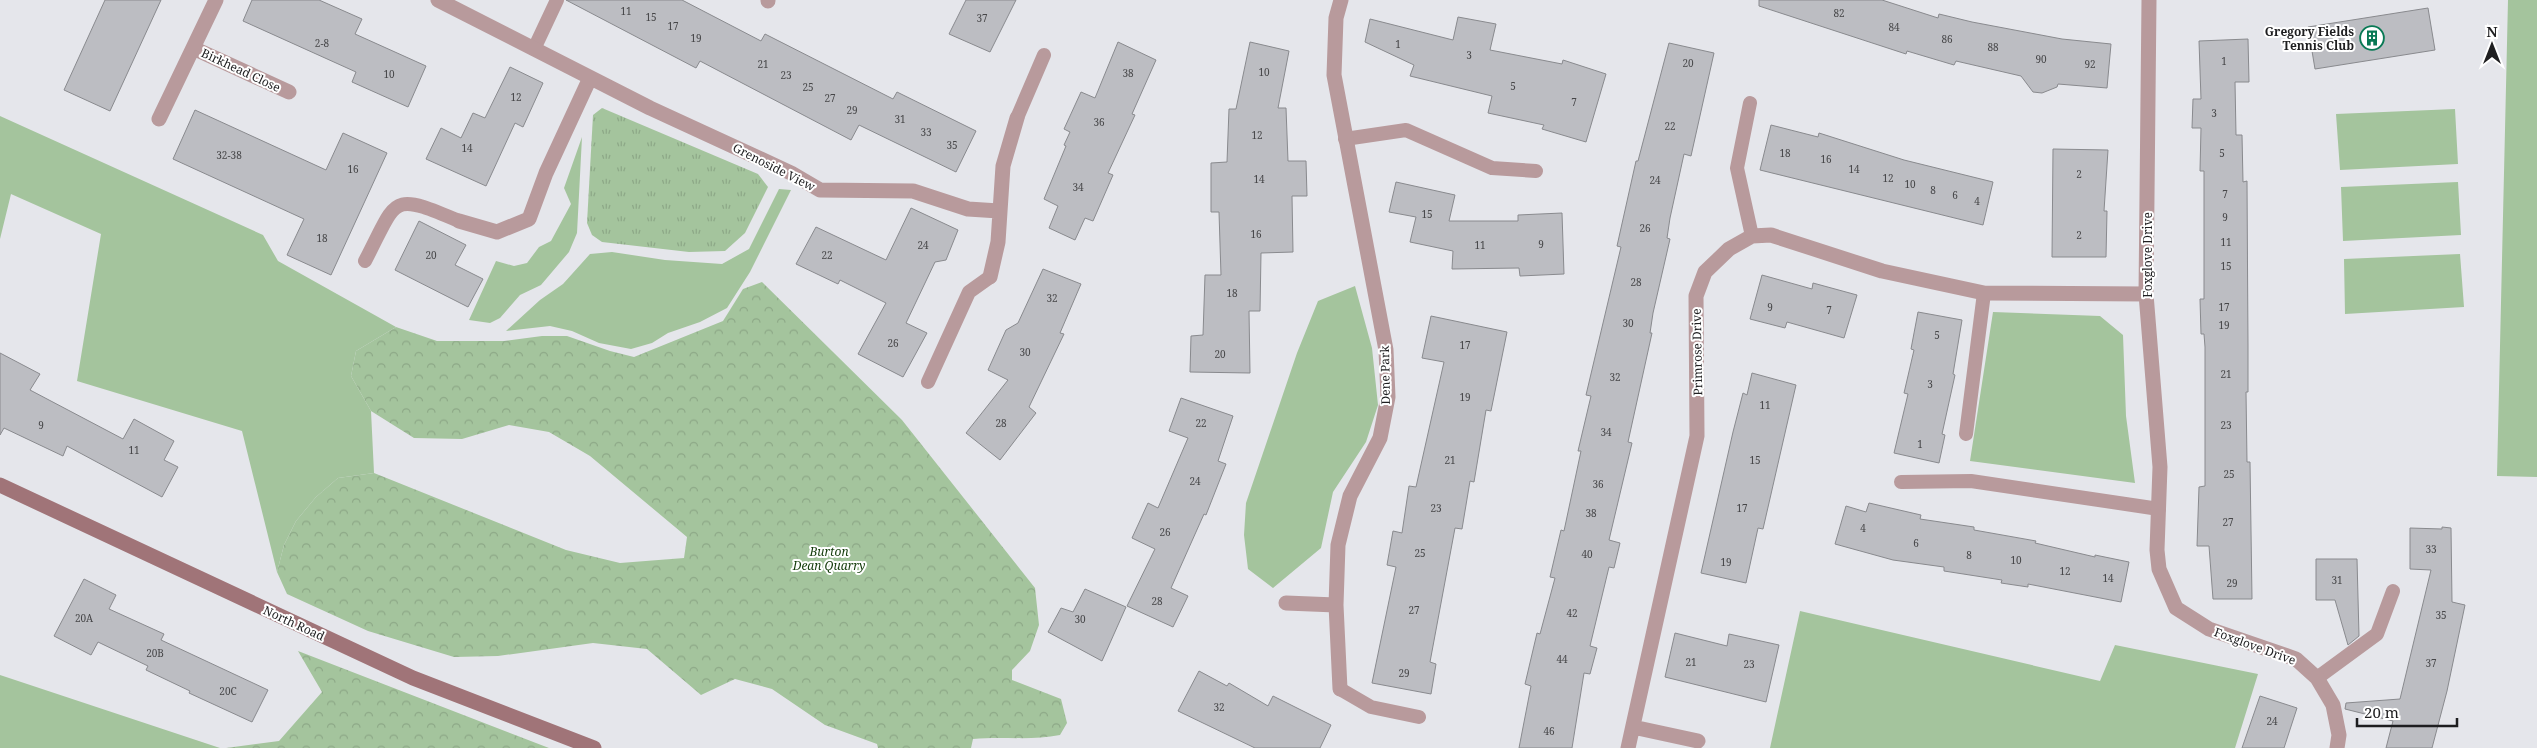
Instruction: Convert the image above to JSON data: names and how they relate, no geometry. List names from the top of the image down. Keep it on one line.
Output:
{"streets":{"main road":["North Road"],"street":["Birkhead Close","Grenoside View","Foxglove Drive","Primrose Drive","Dene Park"]},"parks":["Burton Dean Quarry"],"places":{"building":["Gregory Fields Tennis Club"]},"house_numbers":["11","82","15","37","17","84","19","86","2-8","1","88","3","90","1","20","21","92","10","38","10","23","5","25","12","27","7","29","3","31","36","22","33","12","35","14","18","5","32-38","16","16","14","2","12","14","24","10","34","8","7","6","4","15","9","26","16","2","18","11","9","24","11","20","22","15","28","18","32","9","17","7","30","19","5","26","17","30","20","21","32","3","19","11","28","22","9","23","34","1","11","21","15","25","24","36","23","17","38","27","4","26","6","33","25","40","8","10","19","12","14","31","29","28","27","42","35","20A","30","20B","44","21","37","23","29","20C","32","24","46"],"scale_bar":"20 m","north":"top"}
